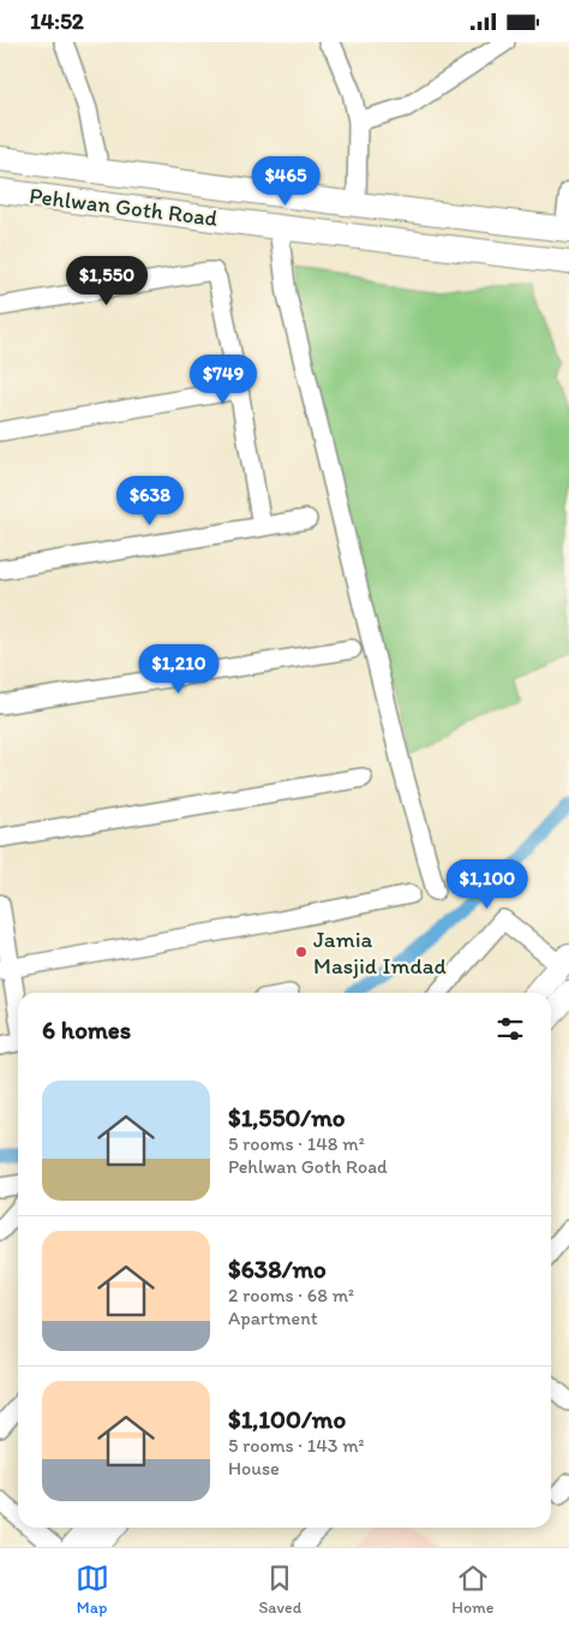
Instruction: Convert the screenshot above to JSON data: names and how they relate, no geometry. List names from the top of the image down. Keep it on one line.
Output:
{"streets":{"main road":["Pehlwan Goth Road"]},"places":["Jamia Masjid Imdad"],"page":{"status":"14:52","price":["$465","$1,550","$749","$638","$1,210","$1,100"],"heading":"6 homes","list":[{"name":"$1,550/mo","note":"5 rooms · 148 m² · Pehlwan Goth Road"},{"name":"$638/mo","note":"2 rooms · 68 m² · Apartment"},{"name":"$1,100/mo","note":"5 rooms · 143 m² · House"}],"tabs":["Map","Saved","Home"]}}
